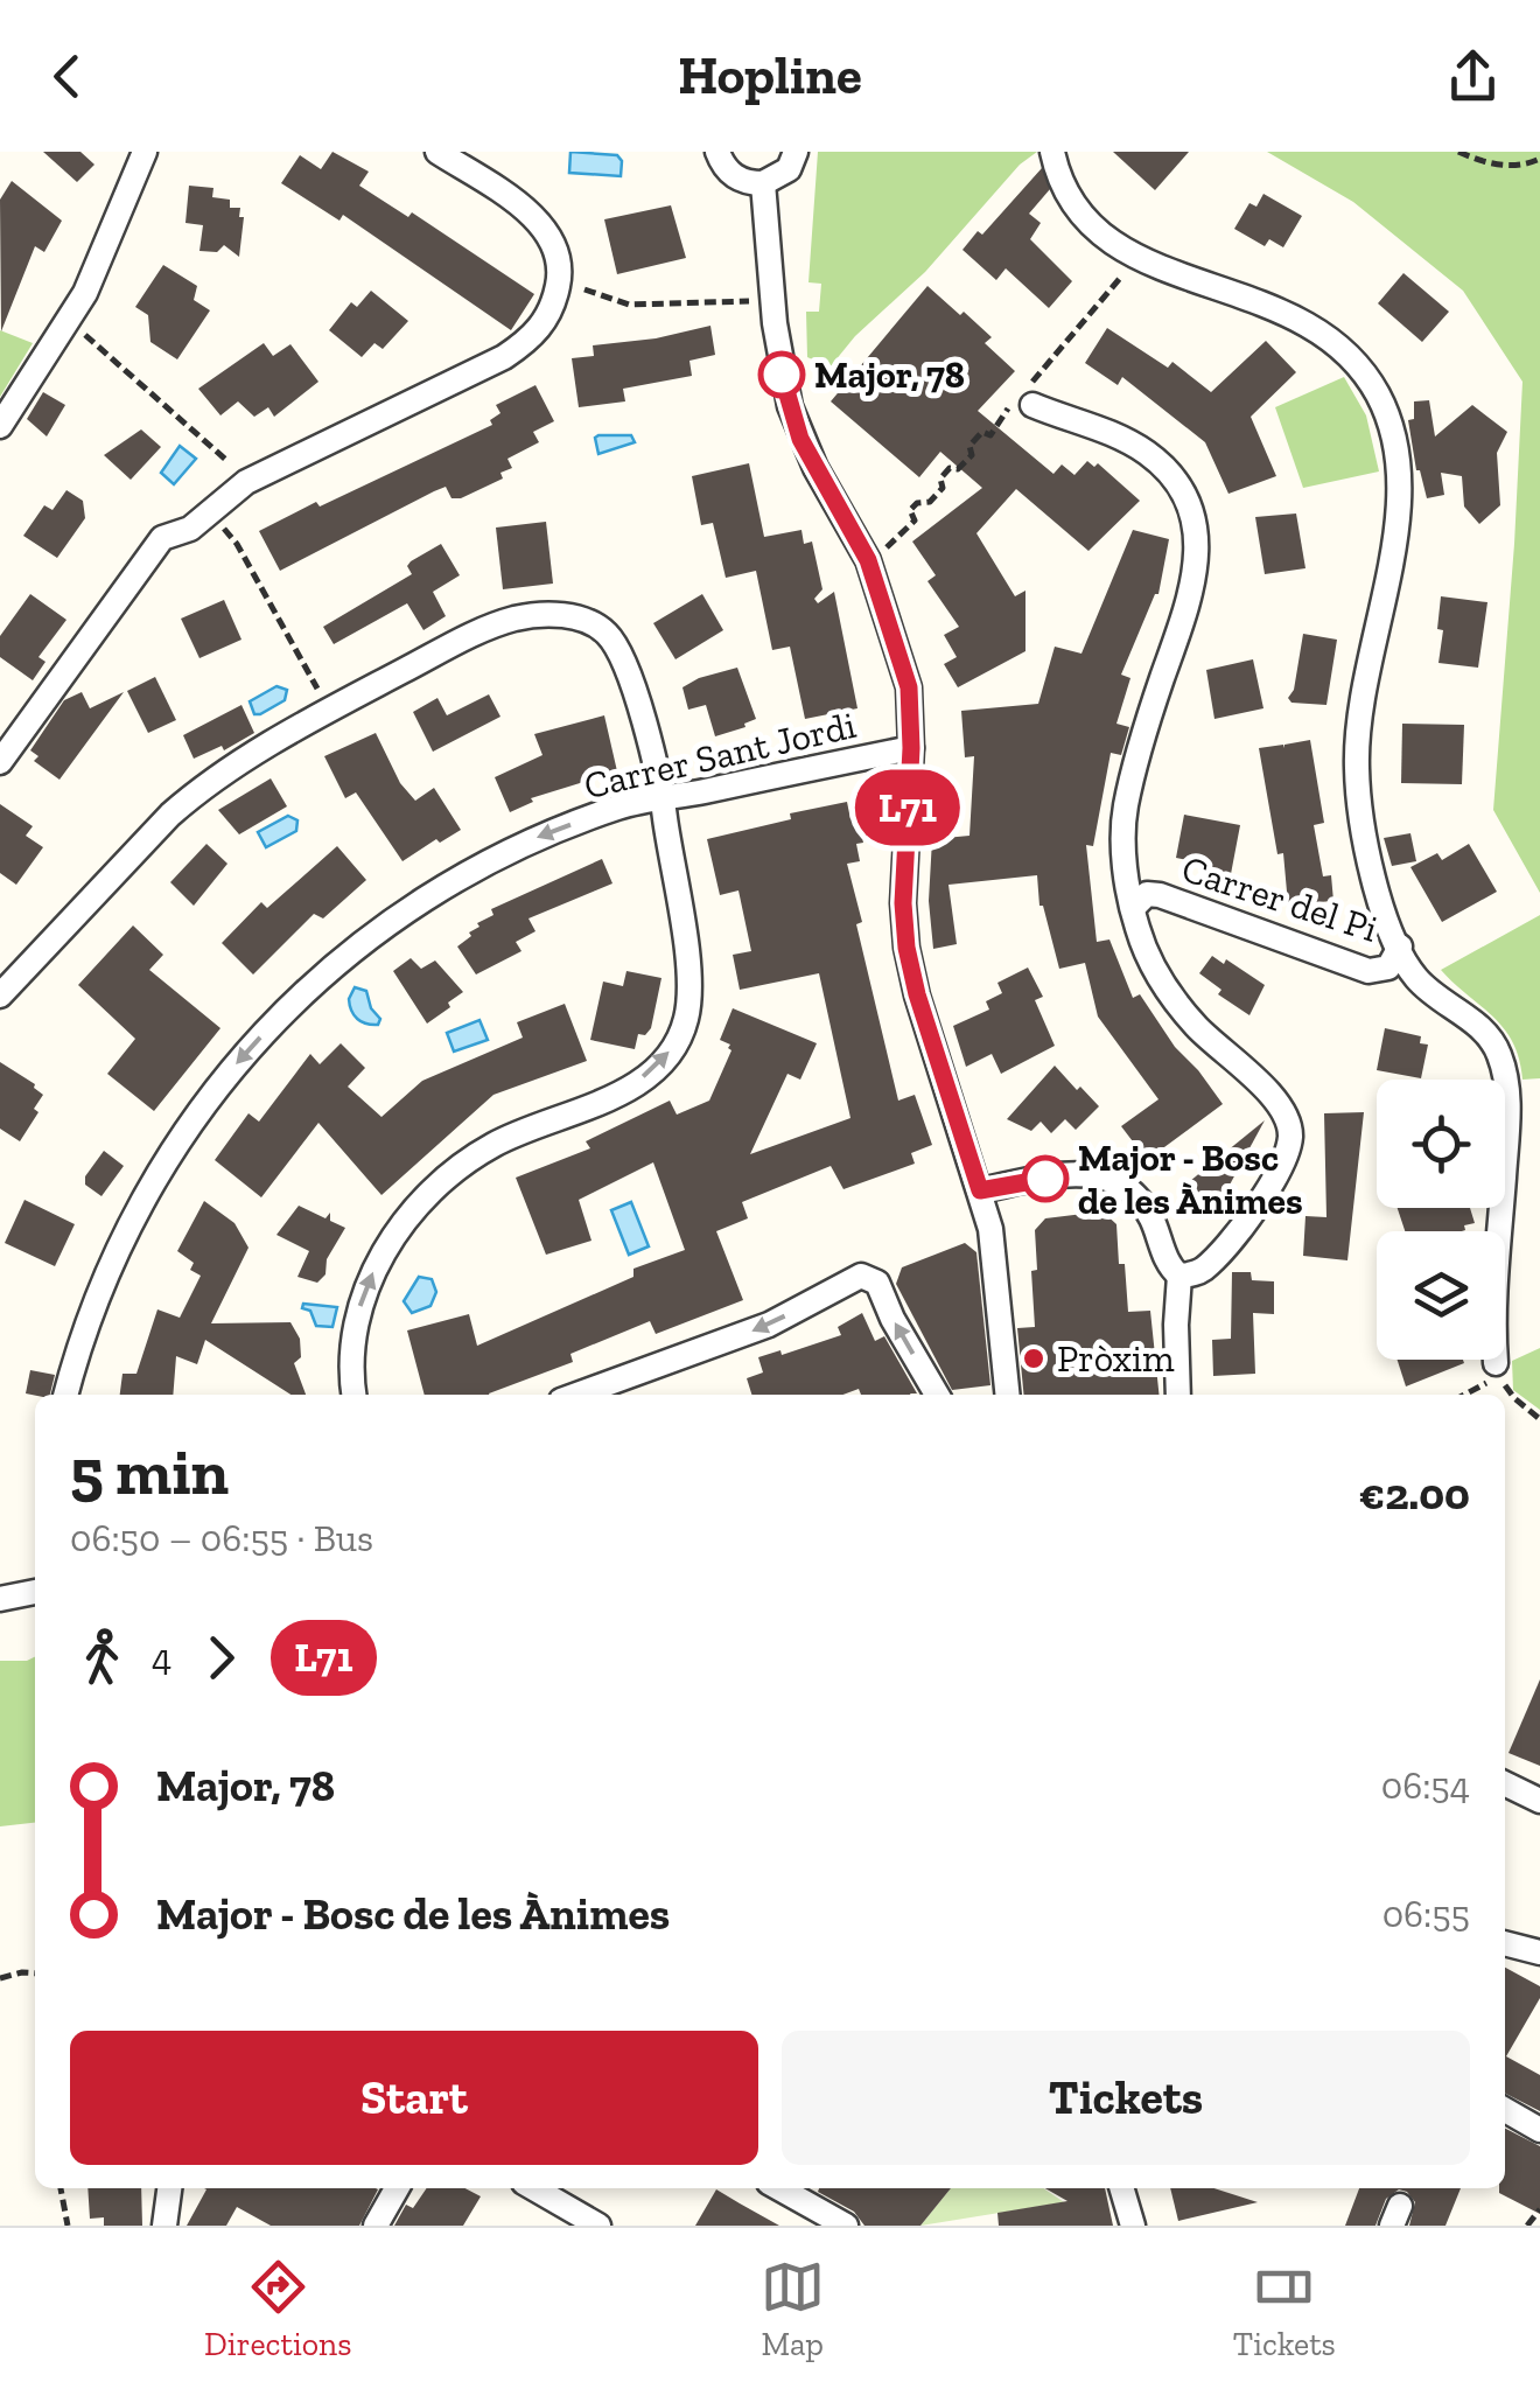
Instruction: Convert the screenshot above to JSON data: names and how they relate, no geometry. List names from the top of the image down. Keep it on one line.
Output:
{"streets":{"street":["Carrer Sant Jordi","Carrer del Pi"]},"one_way":["Carrer Sant Jordi"],"places":["Major, 78","Major - Bosc de les Ànimes","Pròxim"],"lines":["bus line L71"],"page":{"header":"Hopline","on_map":"L71","heading":["5 min","06:50 – 06:55 · Bus","€2.00"],"legs":["4","L71"],"list":[{"name":"Major, 78","value":"06:54"},{"name":"Major - Bosc de les Ànimes","value":"06:55"}],"buttons":["Start","Tickets"],"tabs":["Directions","Map","Tickets"]}}
